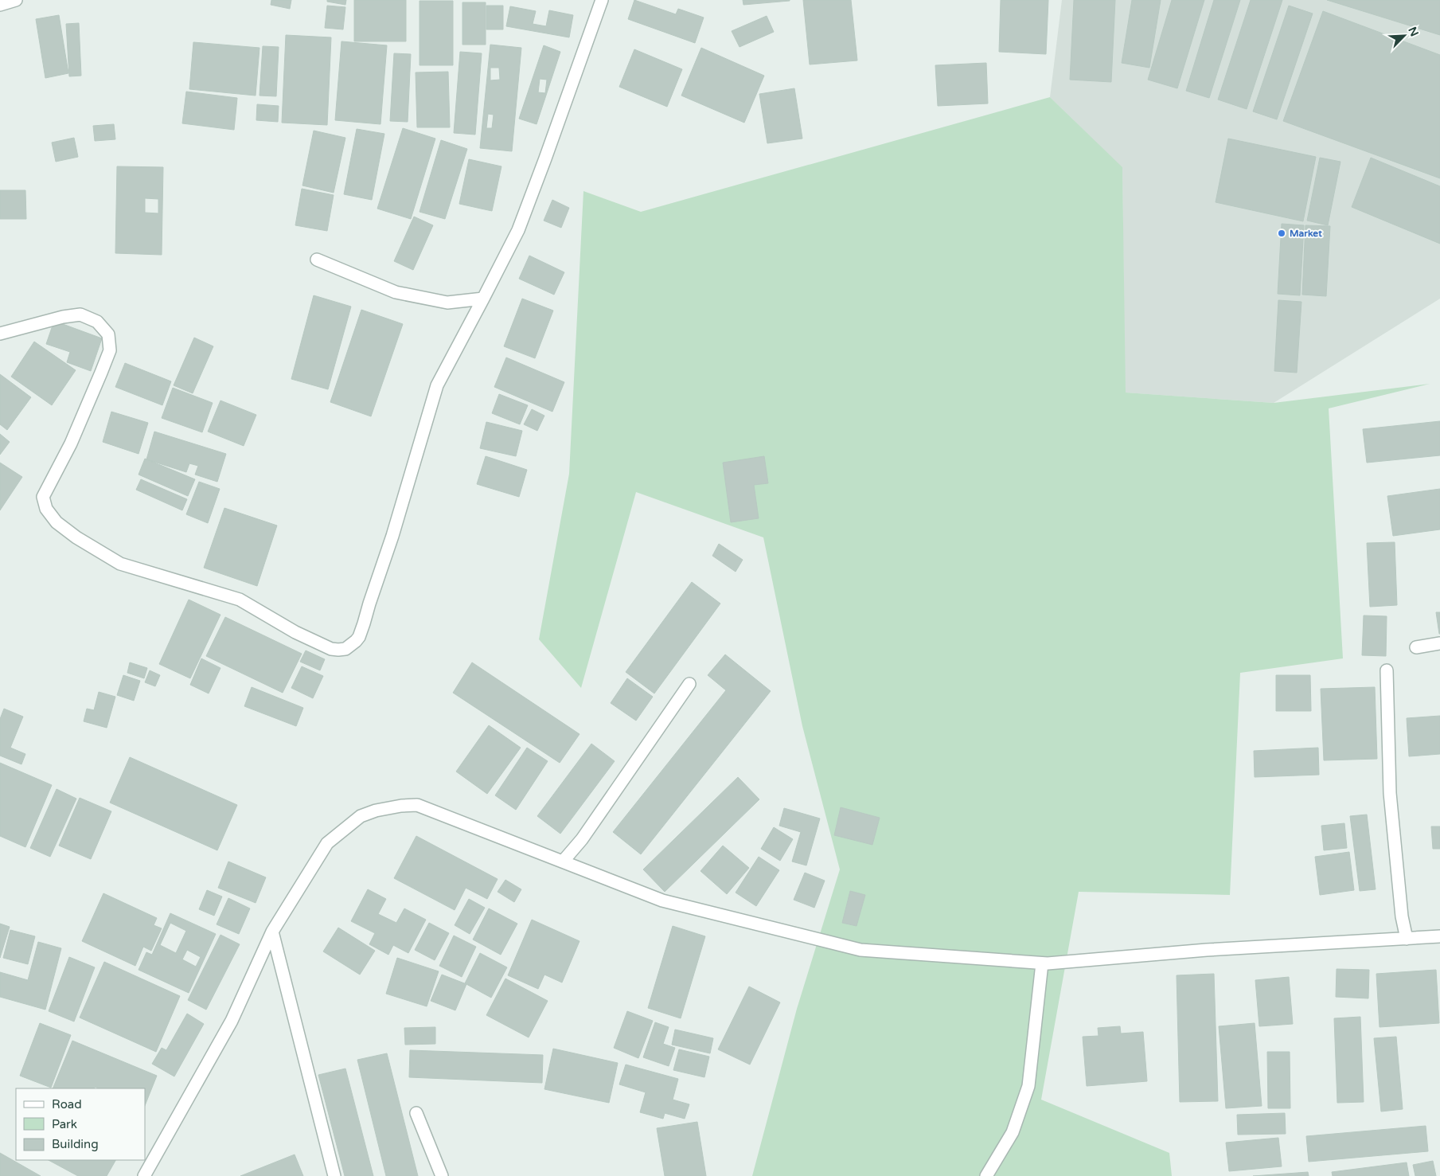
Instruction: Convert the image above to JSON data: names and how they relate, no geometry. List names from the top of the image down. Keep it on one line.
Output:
{"places":["Market"],"legend":["Road","Park","Building"],"north":"top right"}
